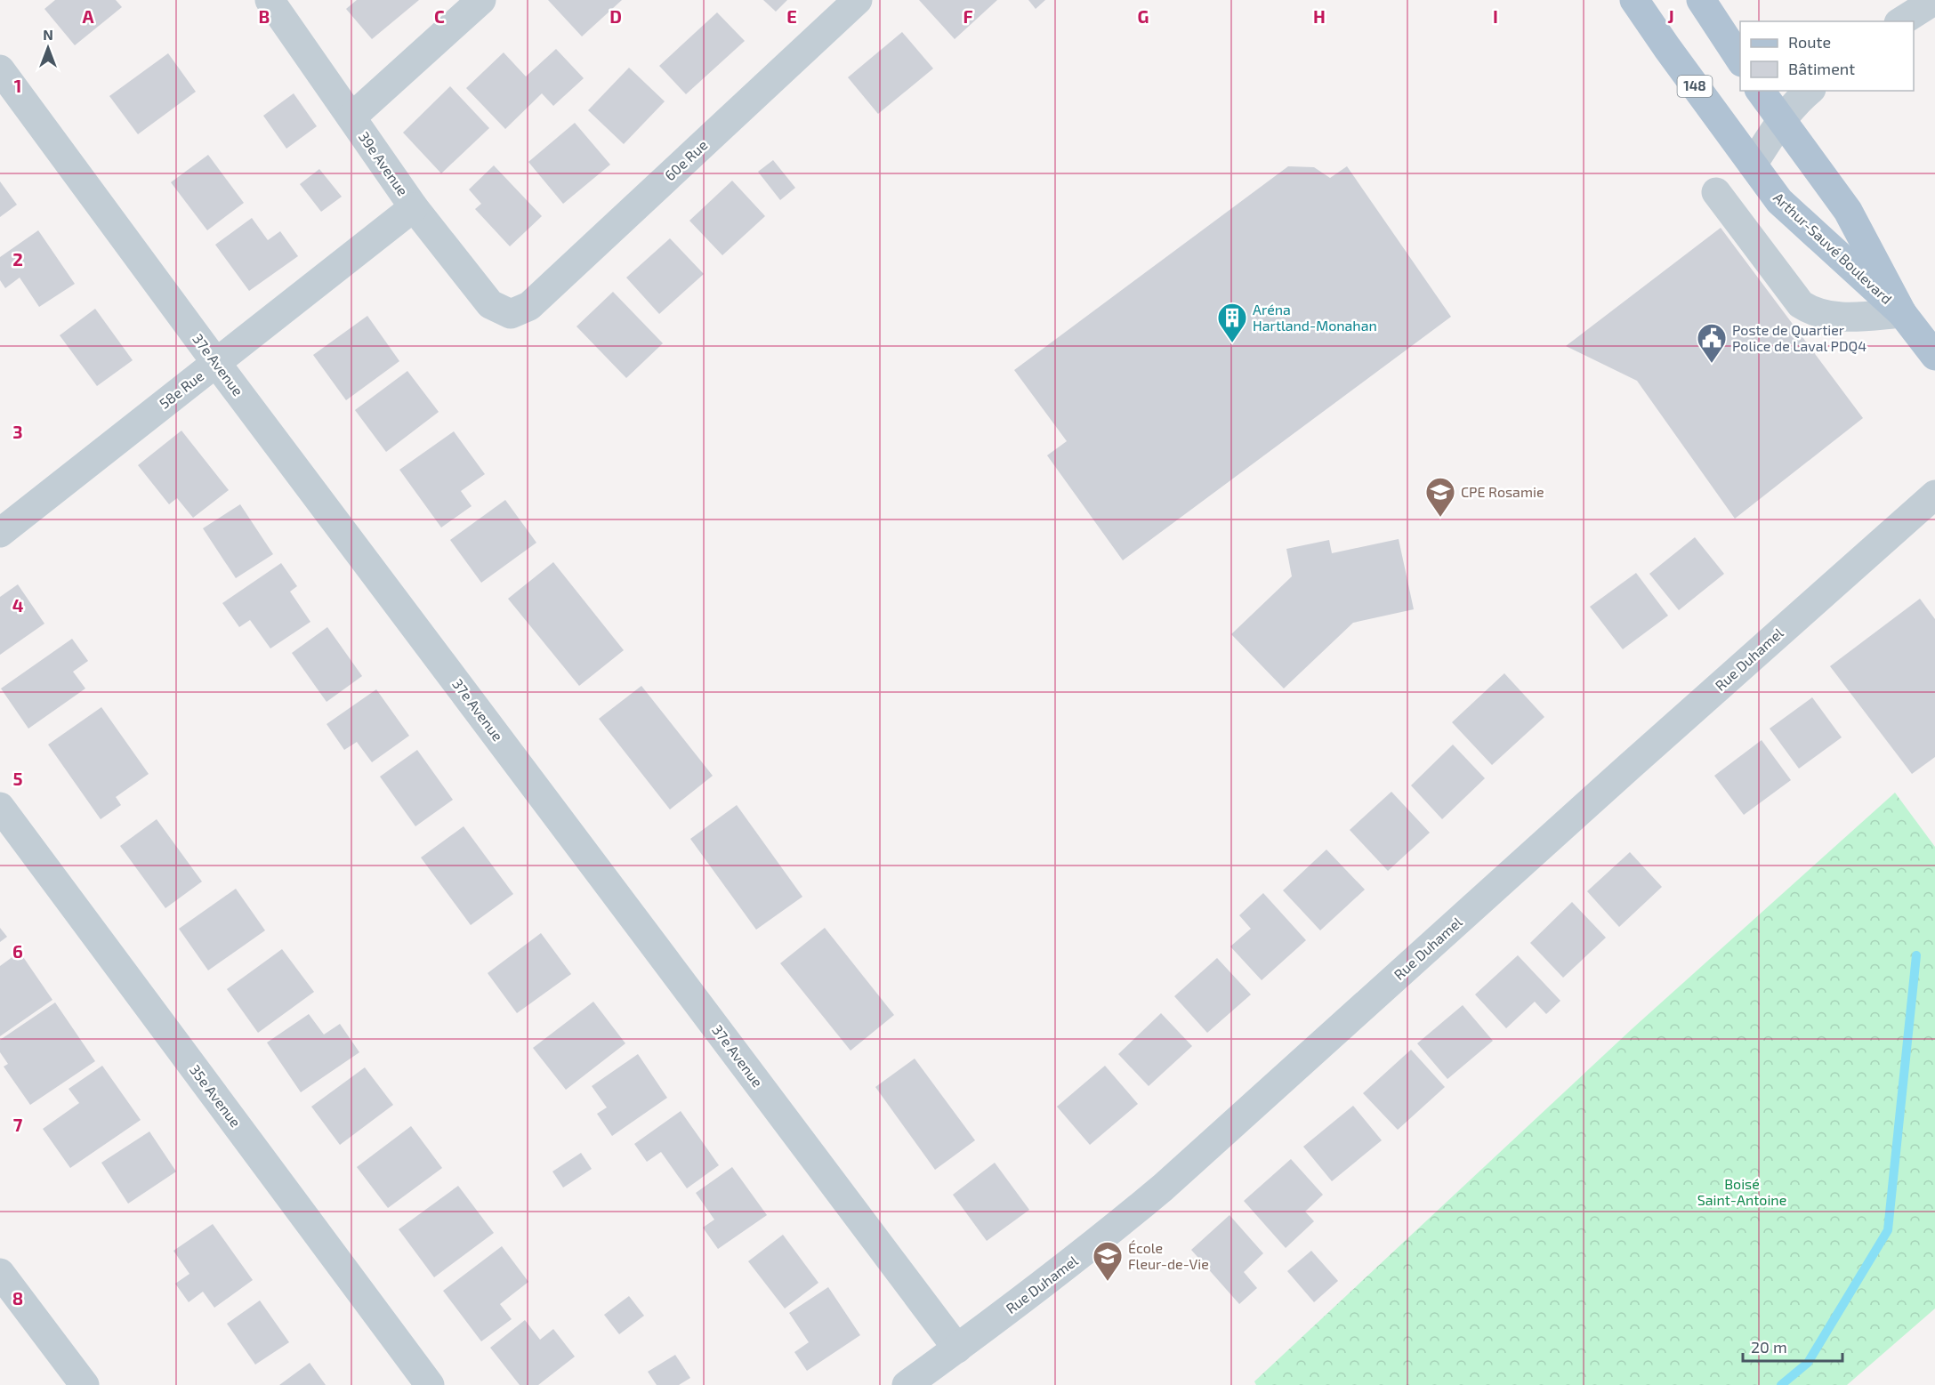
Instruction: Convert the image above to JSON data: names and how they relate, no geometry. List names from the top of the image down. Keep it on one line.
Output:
{"streets":{"main road":["148","Arthur-Sauvé Boulevard"],"street":["60e Rue","39e Avenue","37e Avenue","58e Rue","Rue Duhamel","35e Avenue"]},"crossings":[["60e Rue","39e Avenue"],["39e Avenue","58e Rue"],["37e Avenue","58e Rue"],["37e Avenue","Rue Duhamel"]],"parks":["Boisé Saint-Antoine"],"places":{"building":["Aréna Hartland-Monahan"],"public building":["Poste de Quartier Police de Laval PDQ4"],"school or university":["CPE Rosamie","École Fleur-de-Vie"]},"legend":["Route","Bâtiment"],"scale_bar":"20 m","north":"top","grid":{"columns":["A","B","C","D","E","F","G","H","I","J"],"rows":["1","2","3","4","5","6","7","8"]}}
